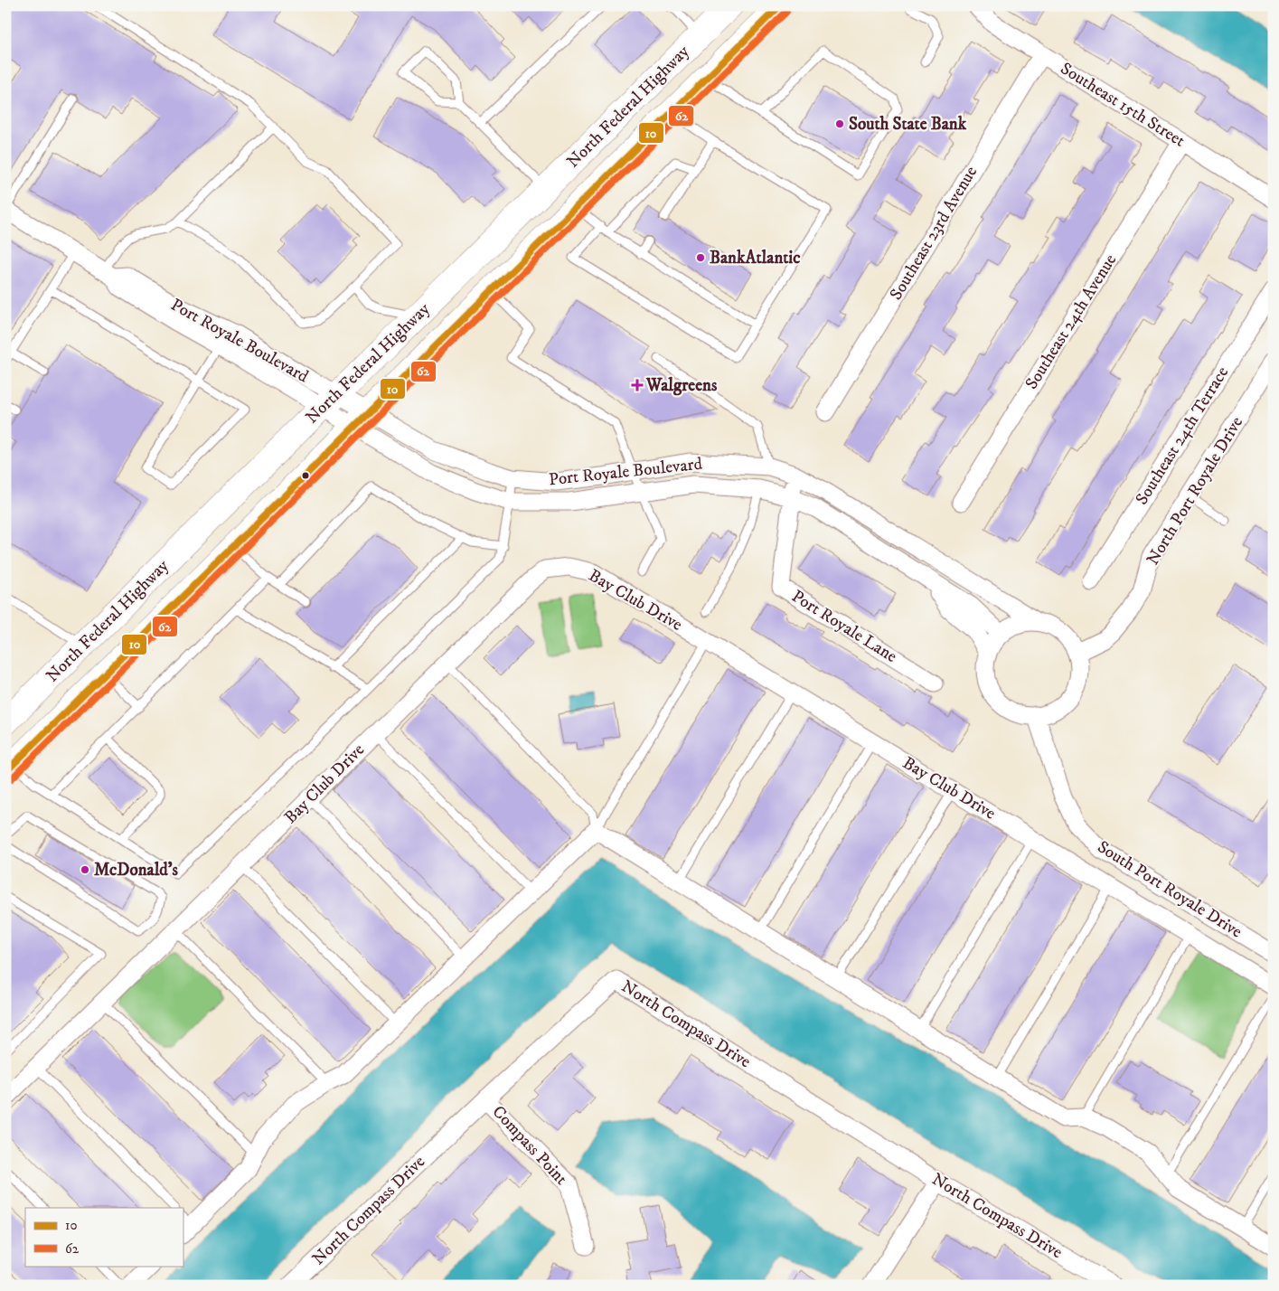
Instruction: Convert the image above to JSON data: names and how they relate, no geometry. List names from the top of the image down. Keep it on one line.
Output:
{"streets":{"main road":["North Federal Highway"],"street":["Southeast 15th Street","Southeast 23rd Avenue","Southeast 24th Avenue","Port Royale Boulevard","Southeast 24th Terrace","North Port Royale Drive","Bay Club Drive","Port Royale Lane","South Port Royale Drive","North Compass Drive","Compass Point"]},"crossings":[["Southeast 15th Street","Southeast 23rd Avenue"],["Southeast 15th Street","Southeast 24th Avenue"],["North Federal Highway","Port Royale Boulevard"],["Port Royale Boulevard","North Port Royale Drive"],["Port Royale Boulevard","Port Royale Lane"],["Port Royale Boulevard","South Port Royale Drive"],["North Port Royale Drive","South Port Royale Drive"],["North Compass Drive","Compass Point"]],"places":{"other":["South State Bank","BankAtlantic","McDonald's"],"health":["Walgreens"]},"lines":["transit line 10","transit line 62"],"legend":["10","62"]}
